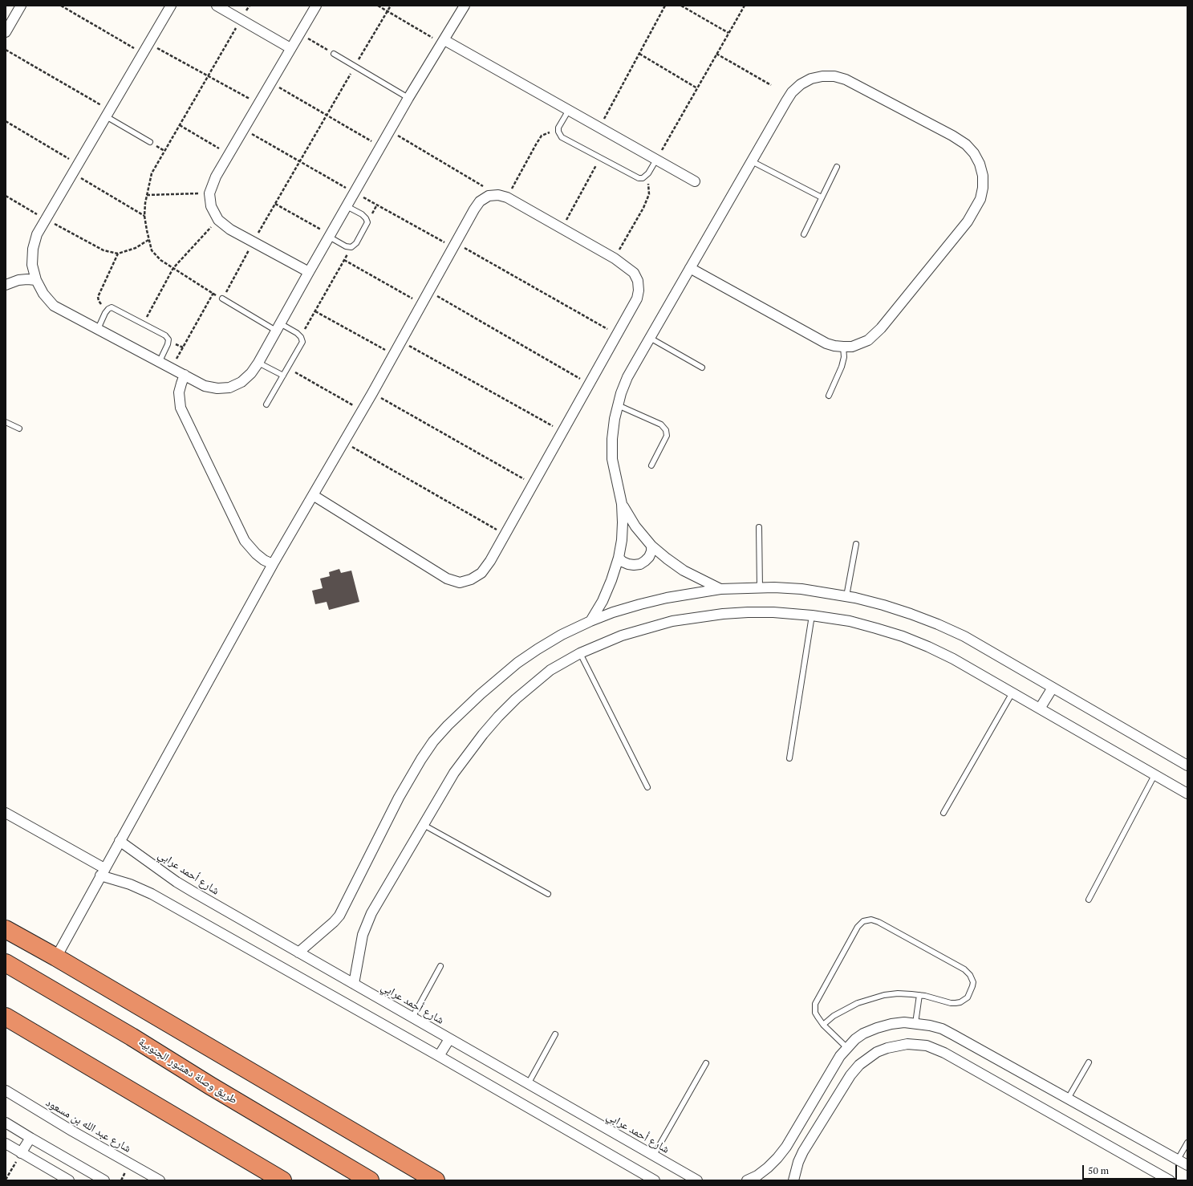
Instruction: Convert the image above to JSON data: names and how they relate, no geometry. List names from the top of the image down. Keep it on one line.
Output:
{"streets":{"highway":["طريق وصلة دهشور الجنوبية"],"street":["شارع أحمد عرابي","شارع عبد الله بن مسعود"]},"scale_bar":"50 m"}
